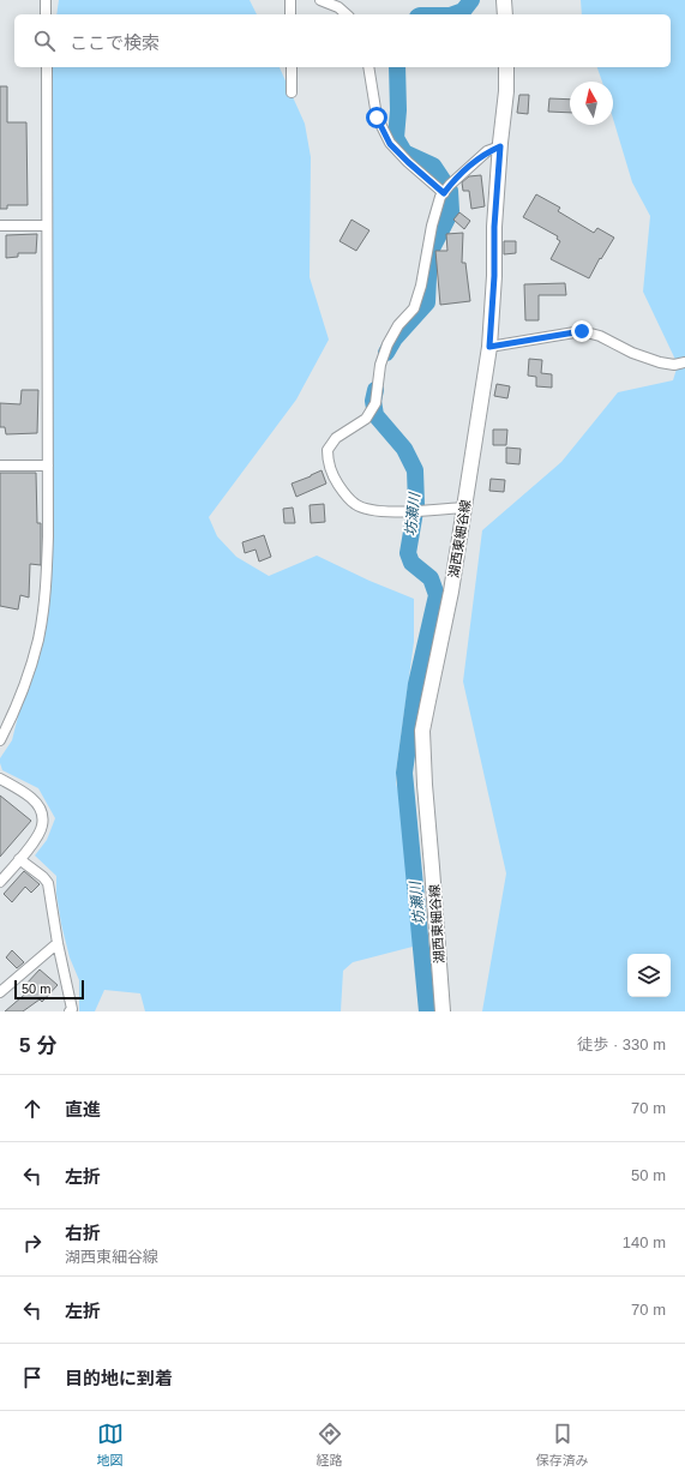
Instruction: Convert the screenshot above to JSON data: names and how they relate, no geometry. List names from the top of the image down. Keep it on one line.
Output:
{"streets":{"main road":["湖西東細谷線"]},"water":["坊瀬川"],"scale_bar":"50 m","north":"top","page":{"search":"ここで検索","scale":"50 m","heading":["5 分","徒歩 · 330 m"],"list":[["直進","70 m"],["左折","50 m"],["右折","湖西東細谷線","140 m"],["左折","70 m"],"目的地に到着"],"nav":["地図","経路","保存済み"]}}
